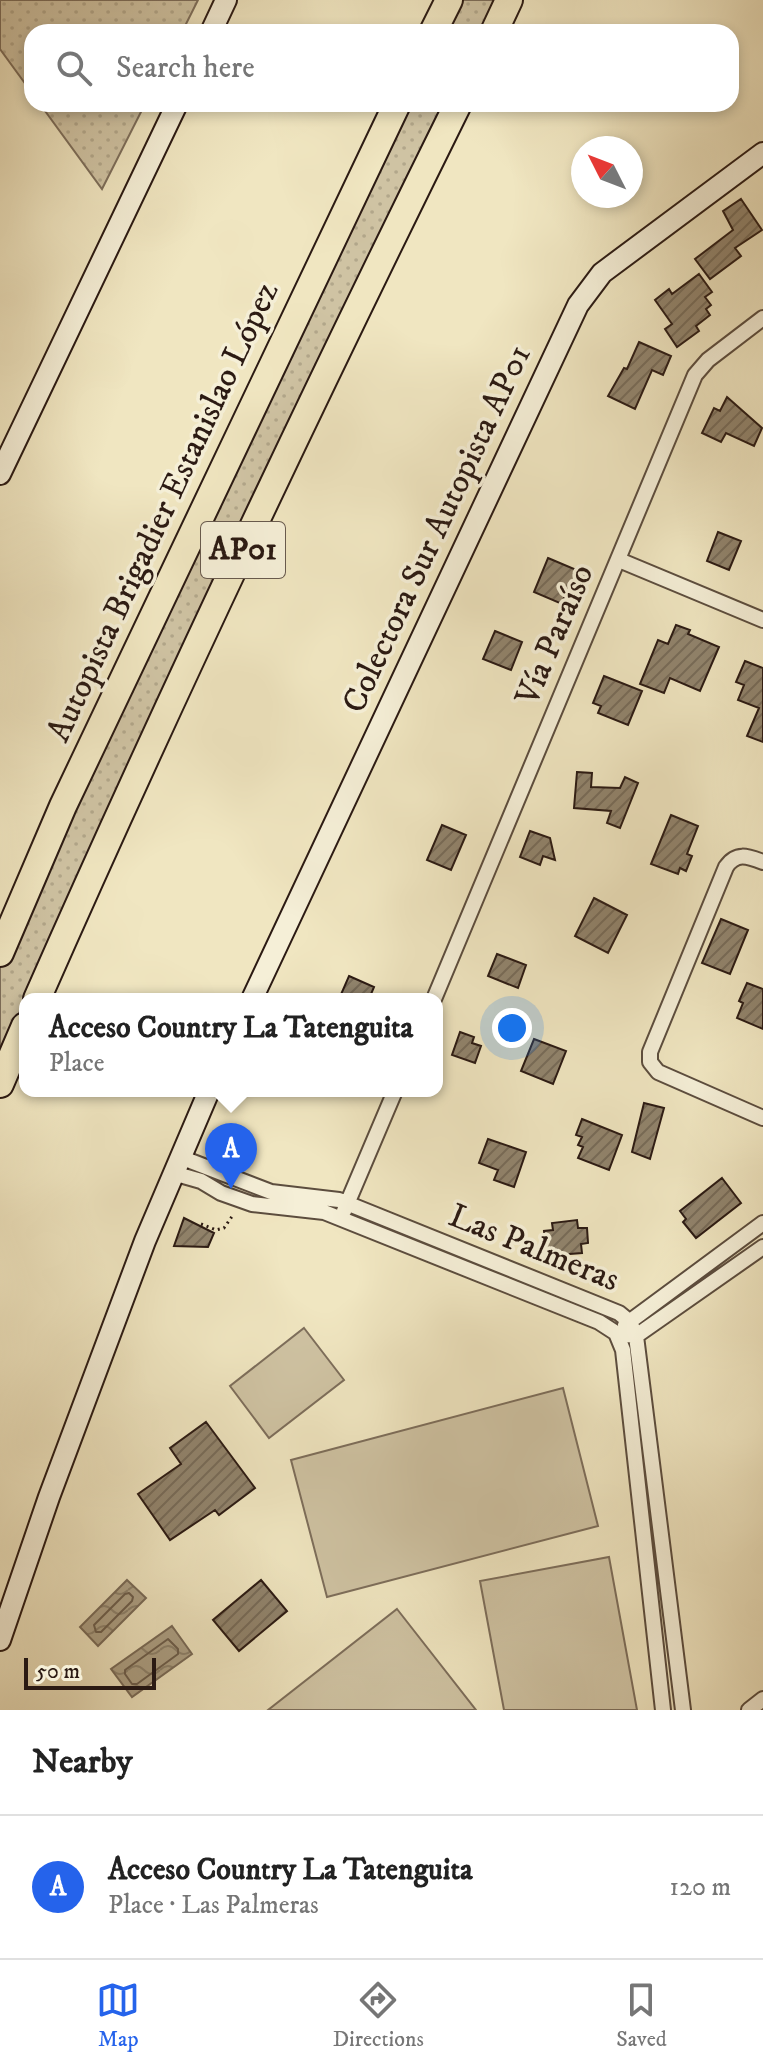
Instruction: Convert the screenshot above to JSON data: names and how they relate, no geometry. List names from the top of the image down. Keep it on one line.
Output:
{"streets":{"highway":["Autopista Brigadier Estanislao López","AP01"],"main road":["Colectora Sur Autopista AP01"],"street":["Vía Paraíso","Las Palmeras"]},"scale_bar":"50 m","north":"top left","page":{"search":"Search here","popup":["Acceso Country La Tatenguita","Place"],"pins":"A","scale":"50 m","heading":"Nearby","list":[{"mark":"A","name":"Acceso Country La Tatenguita","note":"Place · Las Palmeras","value":"120 m"}],"nav":["Map","Directions","Saved"]}}
